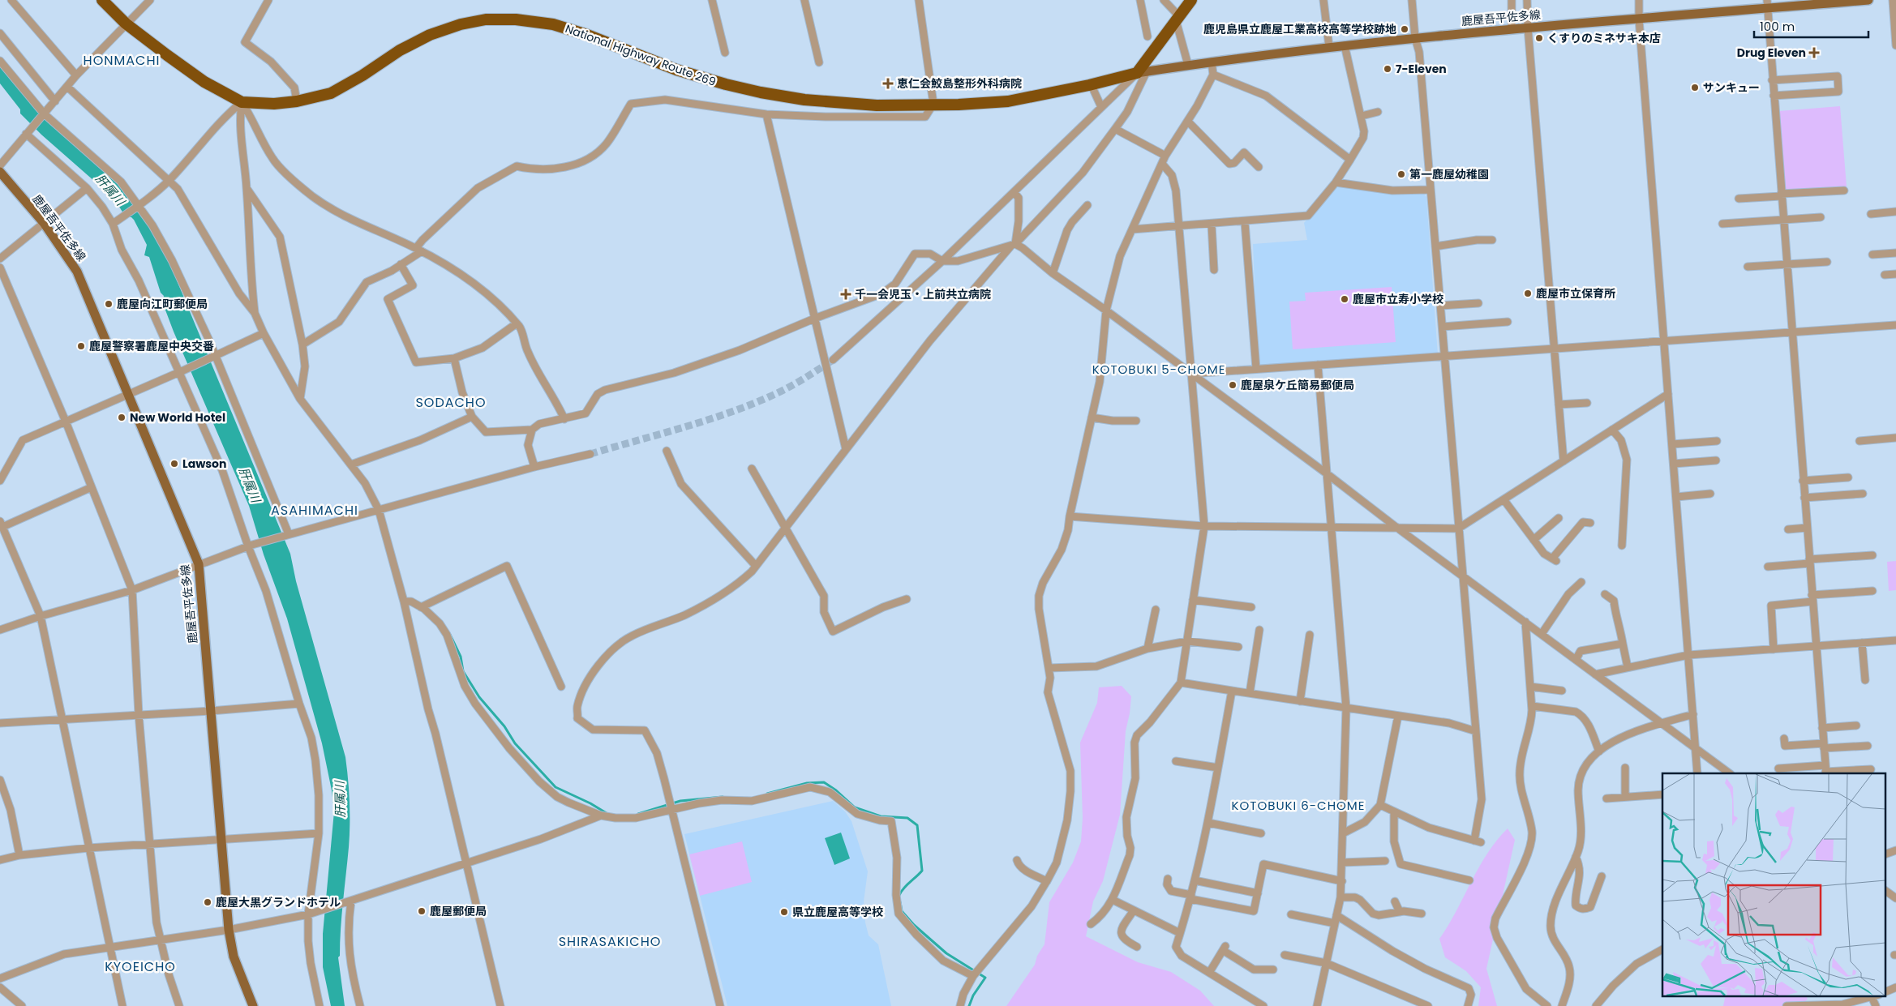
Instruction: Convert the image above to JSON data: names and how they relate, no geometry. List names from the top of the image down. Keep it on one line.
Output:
{"streets":{"highway":["National Highway Route 269"],"main road":["鹿屋吾平佐多線"]},"crossings":[["鹿屋吾平佐多線","National Highway Route 269"]],"districts":["HONMACHI","KOTOBUKI 5-CHOME","SODACHO","ASAHIMACHI","KOTOBUKI 6-CHOME","SHIRASAKICHO","KYOEICHO"],"water":["肝属川"],"places":{"other":["鹿児島県立鹿屋工業高校高等学校跡地","くすりのミネサキ本店","7-Eleven","サンキュー","第一鹿屋幼稚園","鹿屋市立保育所","鹿屋市立寿小学校","鹿屋向江町郵便局","鹿屋警察署鹿屋中央交番","鹿屋泉ケ丘簡易郵便局","New World Hotel","Lawson","鹿屋大黒グランドホテル","鹿屋郵便局","県立鹿屋高等学校"],"health":["Drug Eleven","恵仁会鮫島整形外科病院","千一会児玉・上前共立病院"]},"scale_bar":"100 m"}
